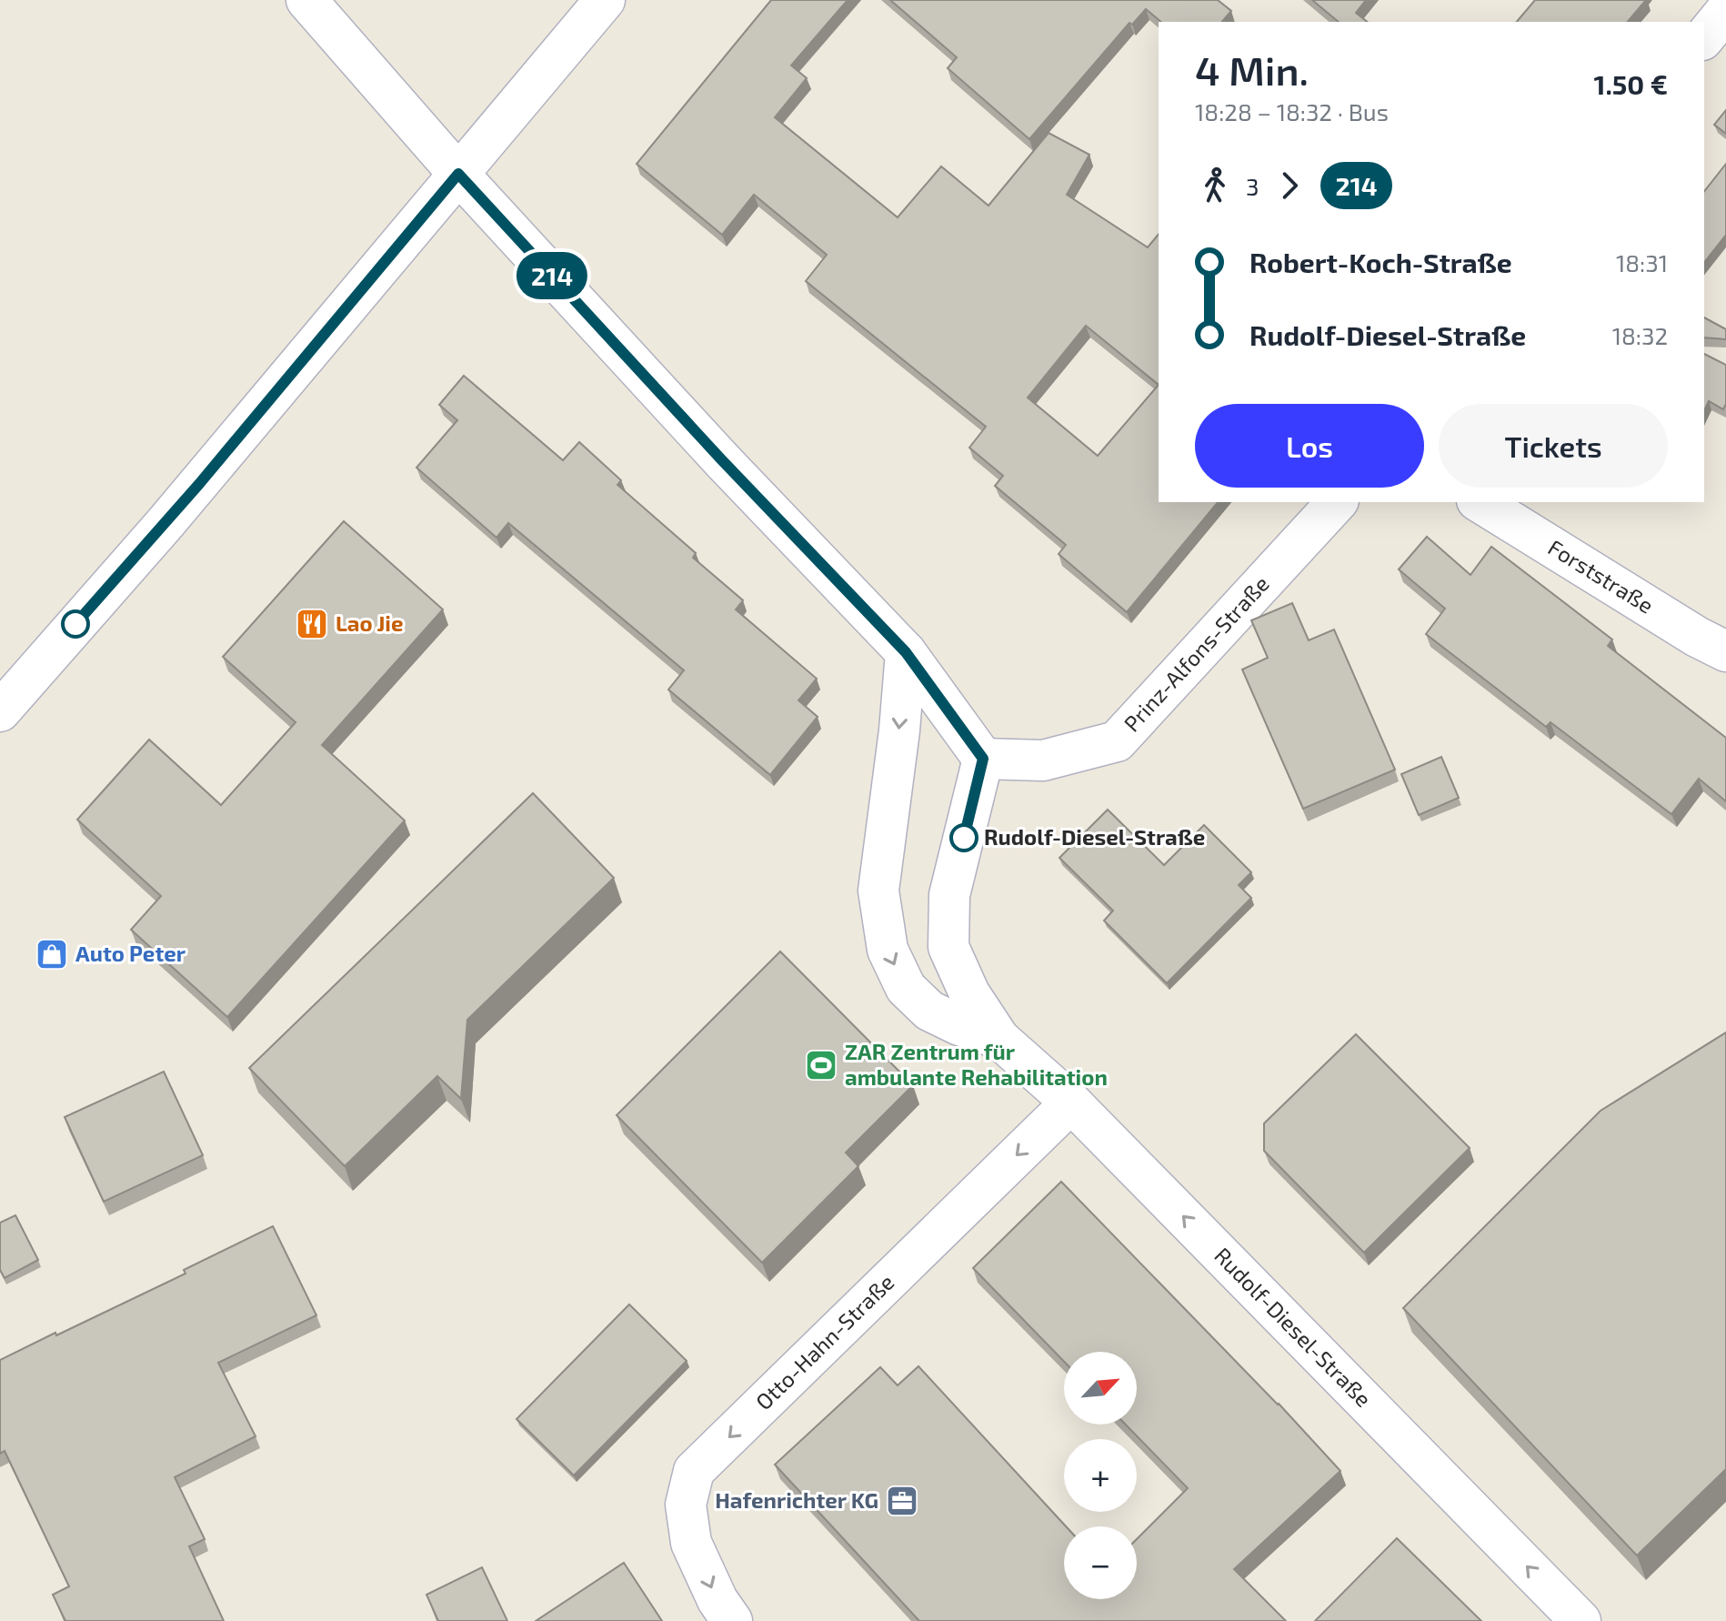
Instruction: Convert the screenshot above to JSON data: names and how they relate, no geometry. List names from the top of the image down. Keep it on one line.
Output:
{"streets":{"street":["Forststraße","Prinz-Alfons-Straße","Rudolf-Diesel-Straße","Otto-Hahn-Straße"]},"crossings":[["Prinz-Alfons-Straße","Rudolf-Diesel-Straße"],["Rudolf-Diesel-Straße","Otto-Hahn-Straße"]],"one_way":["Otto-Hahn-Straße"],"places":{"restaurant":["Lao Jie"],"other":["Rudolf-Diesel-Straße"],"shop":["Auto Peter"],"sports":["ZAR Zentrum für ambulante Rehabilitation"],"office":["Hafenrichter KG"]},"lines":["bus line 214"],"north":"top right","page":{"on_map":"214","heading":["4 Min.","18:28 – 18:32 · Bus","1.50 €"],"legs":["3","214"],"list":[{"name":"Robert-Koch-Straße","value":"18:31"},{"name":"Rudolf-Diesel-Straße","value":"18:32"}],"buttons":["Los","Tickets"],"map_buttons":["+","−"]}}
